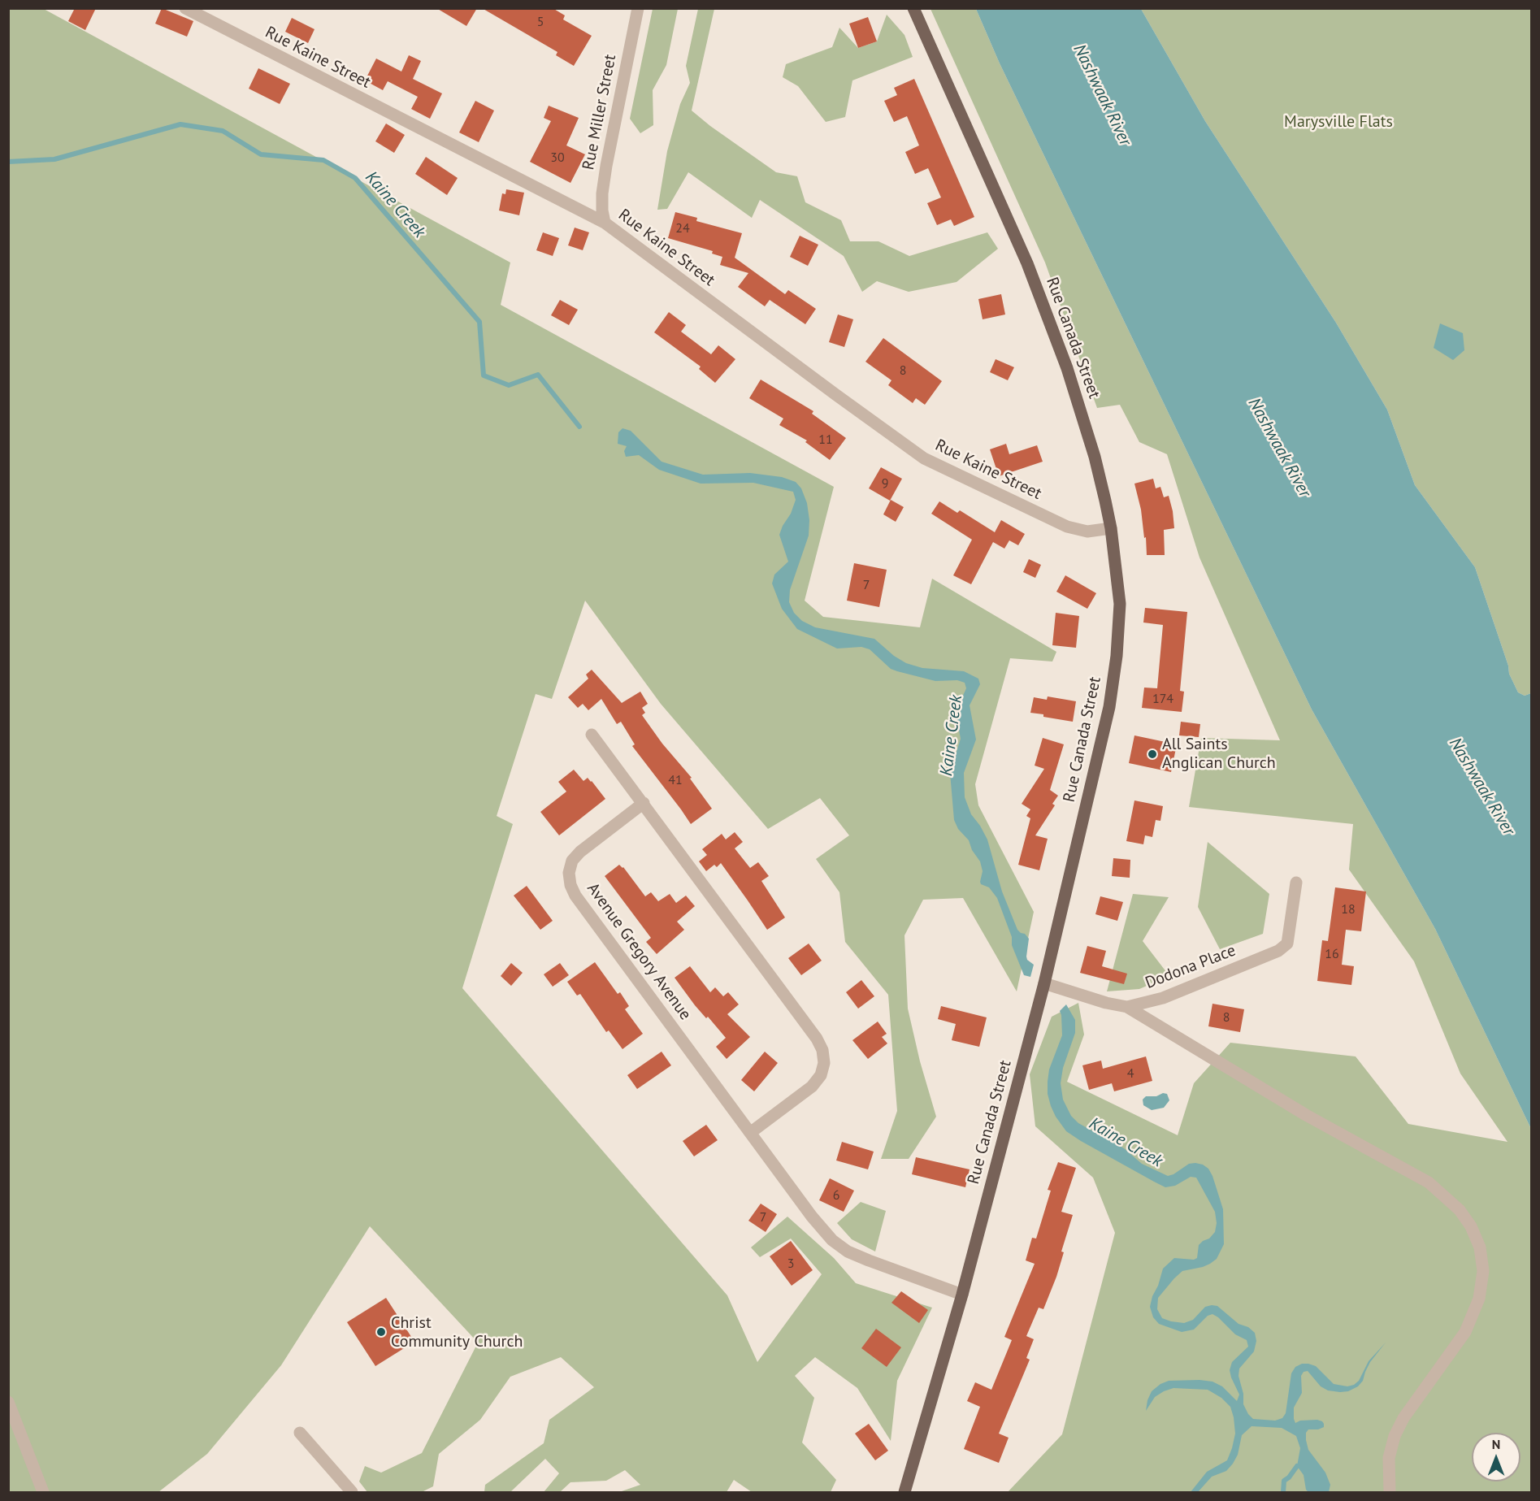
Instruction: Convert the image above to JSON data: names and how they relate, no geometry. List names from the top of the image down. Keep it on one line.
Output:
{"streets":{"main road":["Rue Canada Street"],"street":["Rue Kaine Street","Rue Miller Street","Avenue Gregory Avenue","Dodona Place"]},"crossings":[["Rue Kaine Street","Rue Miller Street"],["Rue Kaine Street","Rue Canada Street"],["Rue Canada Street","Avenue Gregory Avenue"],["Rue Canada Street","Dodona Place"]],"water":["Nashwaak River","Kaine Creek"],"parks":["Marysville Flats"],"places":["All Saints Anglican Church","Christ Community Church"],"house_numbers":["5","30","24","8","11","9","7","174","41","18","16","8","4","6","7","3"],"north":"top"}
